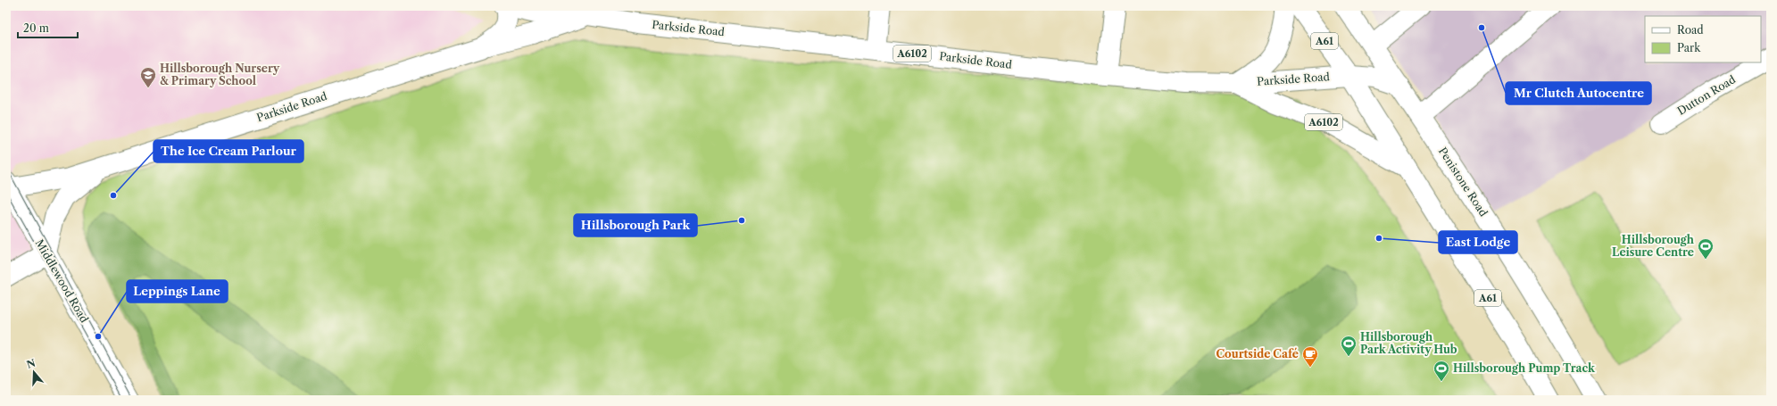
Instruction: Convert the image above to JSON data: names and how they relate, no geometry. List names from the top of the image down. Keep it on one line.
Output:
{"streets":{"main road":["Parkside Road","A61","A6102","Dutton Road","Penistone Road","Middlewood Road"]},"crossings":[["Parkside Road","A61"],["Parkside Road","Penistone Road"],["Parkside Road","Middlewood Road"]],"places":{"other":["Mr Clutch Autocentre","The Ice Cream Parlour","Hillsborough Park","East Lodge","Leppings Lane"],"school or university":["Hillsborough Nursery & Primary School"],"sports":["Hillsborough Leisure Centre","Hillsborough Park Activity Hub","Hillsborough Pump Track"],"cafe":["Courtside Café"]},"legend":["Road","Park"],"scale_bar":"20 m","north":"top"}
